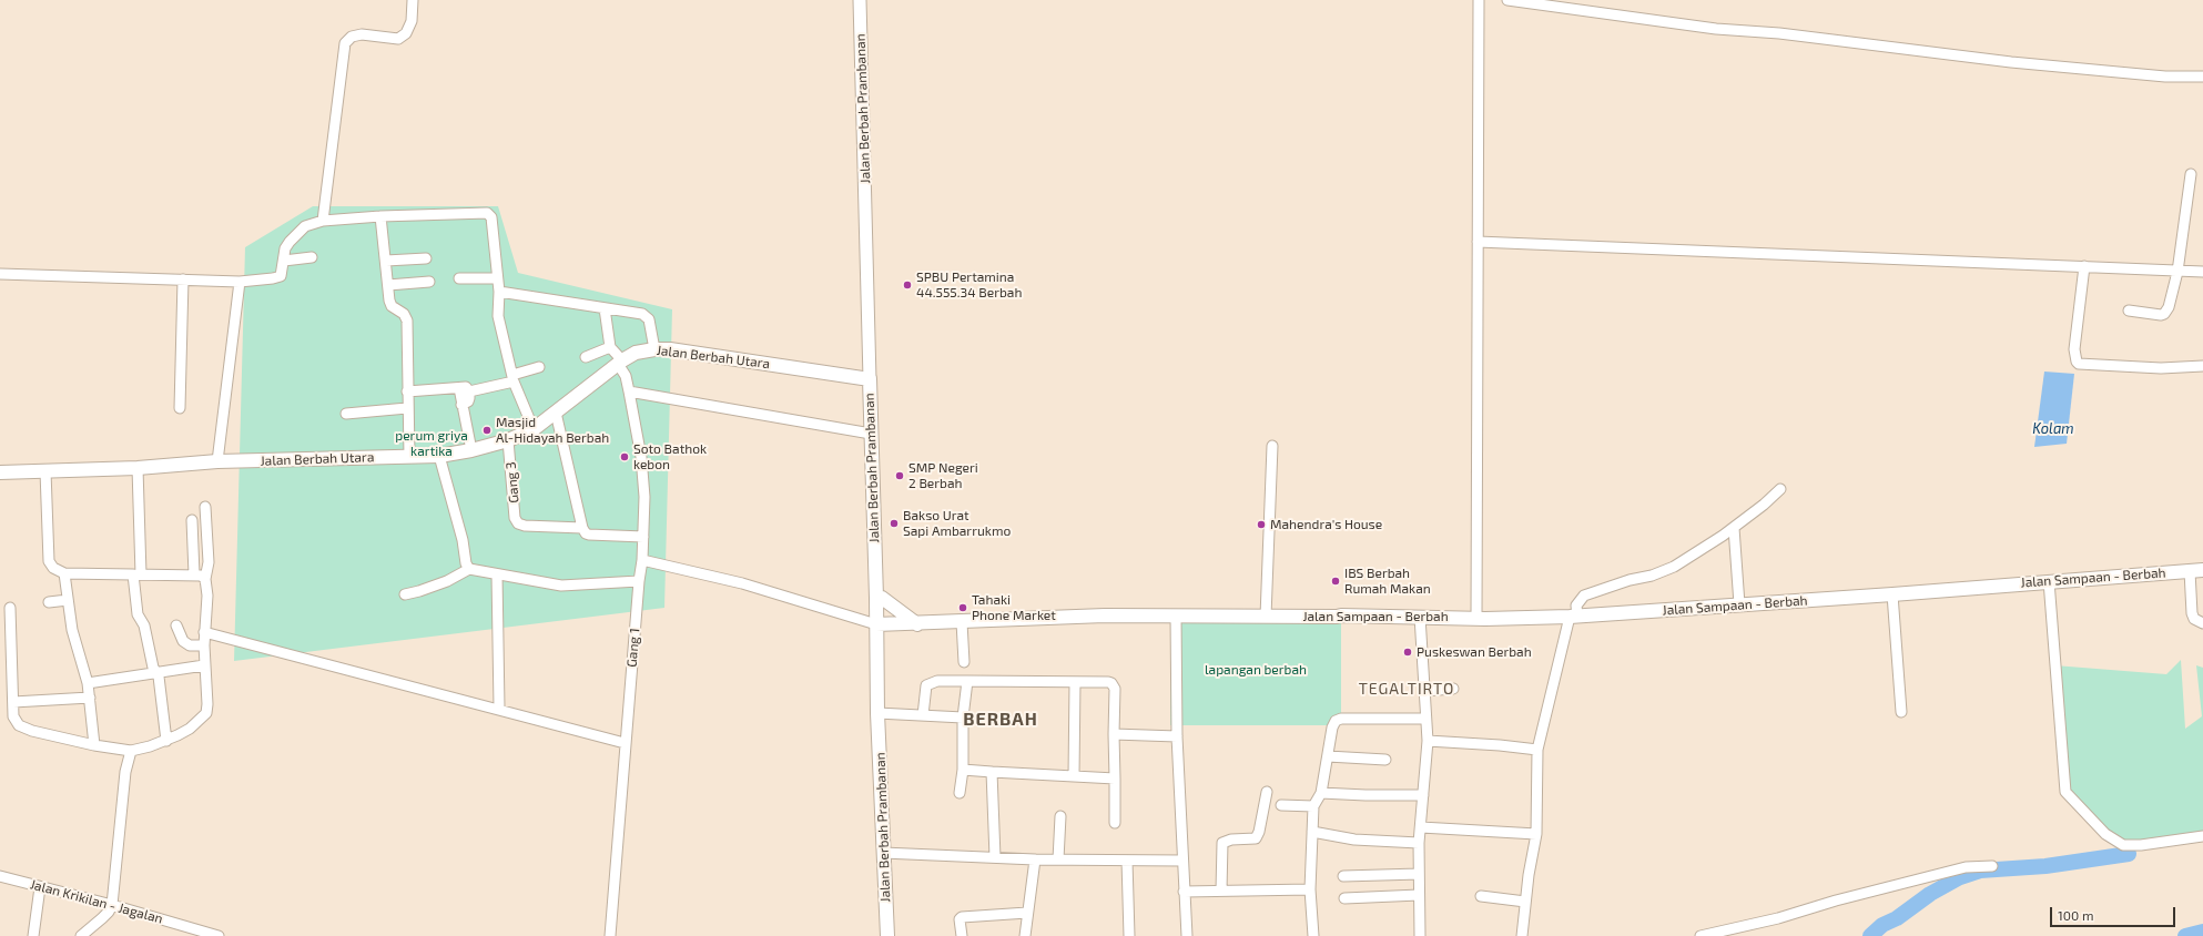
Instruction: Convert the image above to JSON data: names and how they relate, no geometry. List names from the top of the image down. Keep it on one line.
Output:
{"streets":{"main road":["Jalan Berbah Prambanan","Jalan Berbah Utara","Jalan Sampaan - Berbah"],"street":["Gang 3","Gang 1","Jalan Krikilan - Jagalan"]},"crossings":[["Jalan Berbah Prambanan","Jalan Berbah Utara"],["Jalan Berbah Prambanan","Jalan Sampaan - Berbah"],["Jalan Berbah Utara","Gang 3"],["Jalan Berbah Utara","Gang 1"]],"districts":["TEGALTIRTO","BERBAH"],"water":["Kolam"],"parks":["perum griya kartika","lapangan berbah"],"places":["SPBU Pertamina 44.555.34 Berbah","Masjid Al-Hidayah Berbah","Soto Bathok kebon","SMP Negeri 2 Berbah","Bakso Urat Sapi Ambarrukmo","Mahendra's House","IBS Berbah Rumah Makan","Tahaki Phone Market","Puskeswan Berbah"],"scale_bar":"100 m"}
